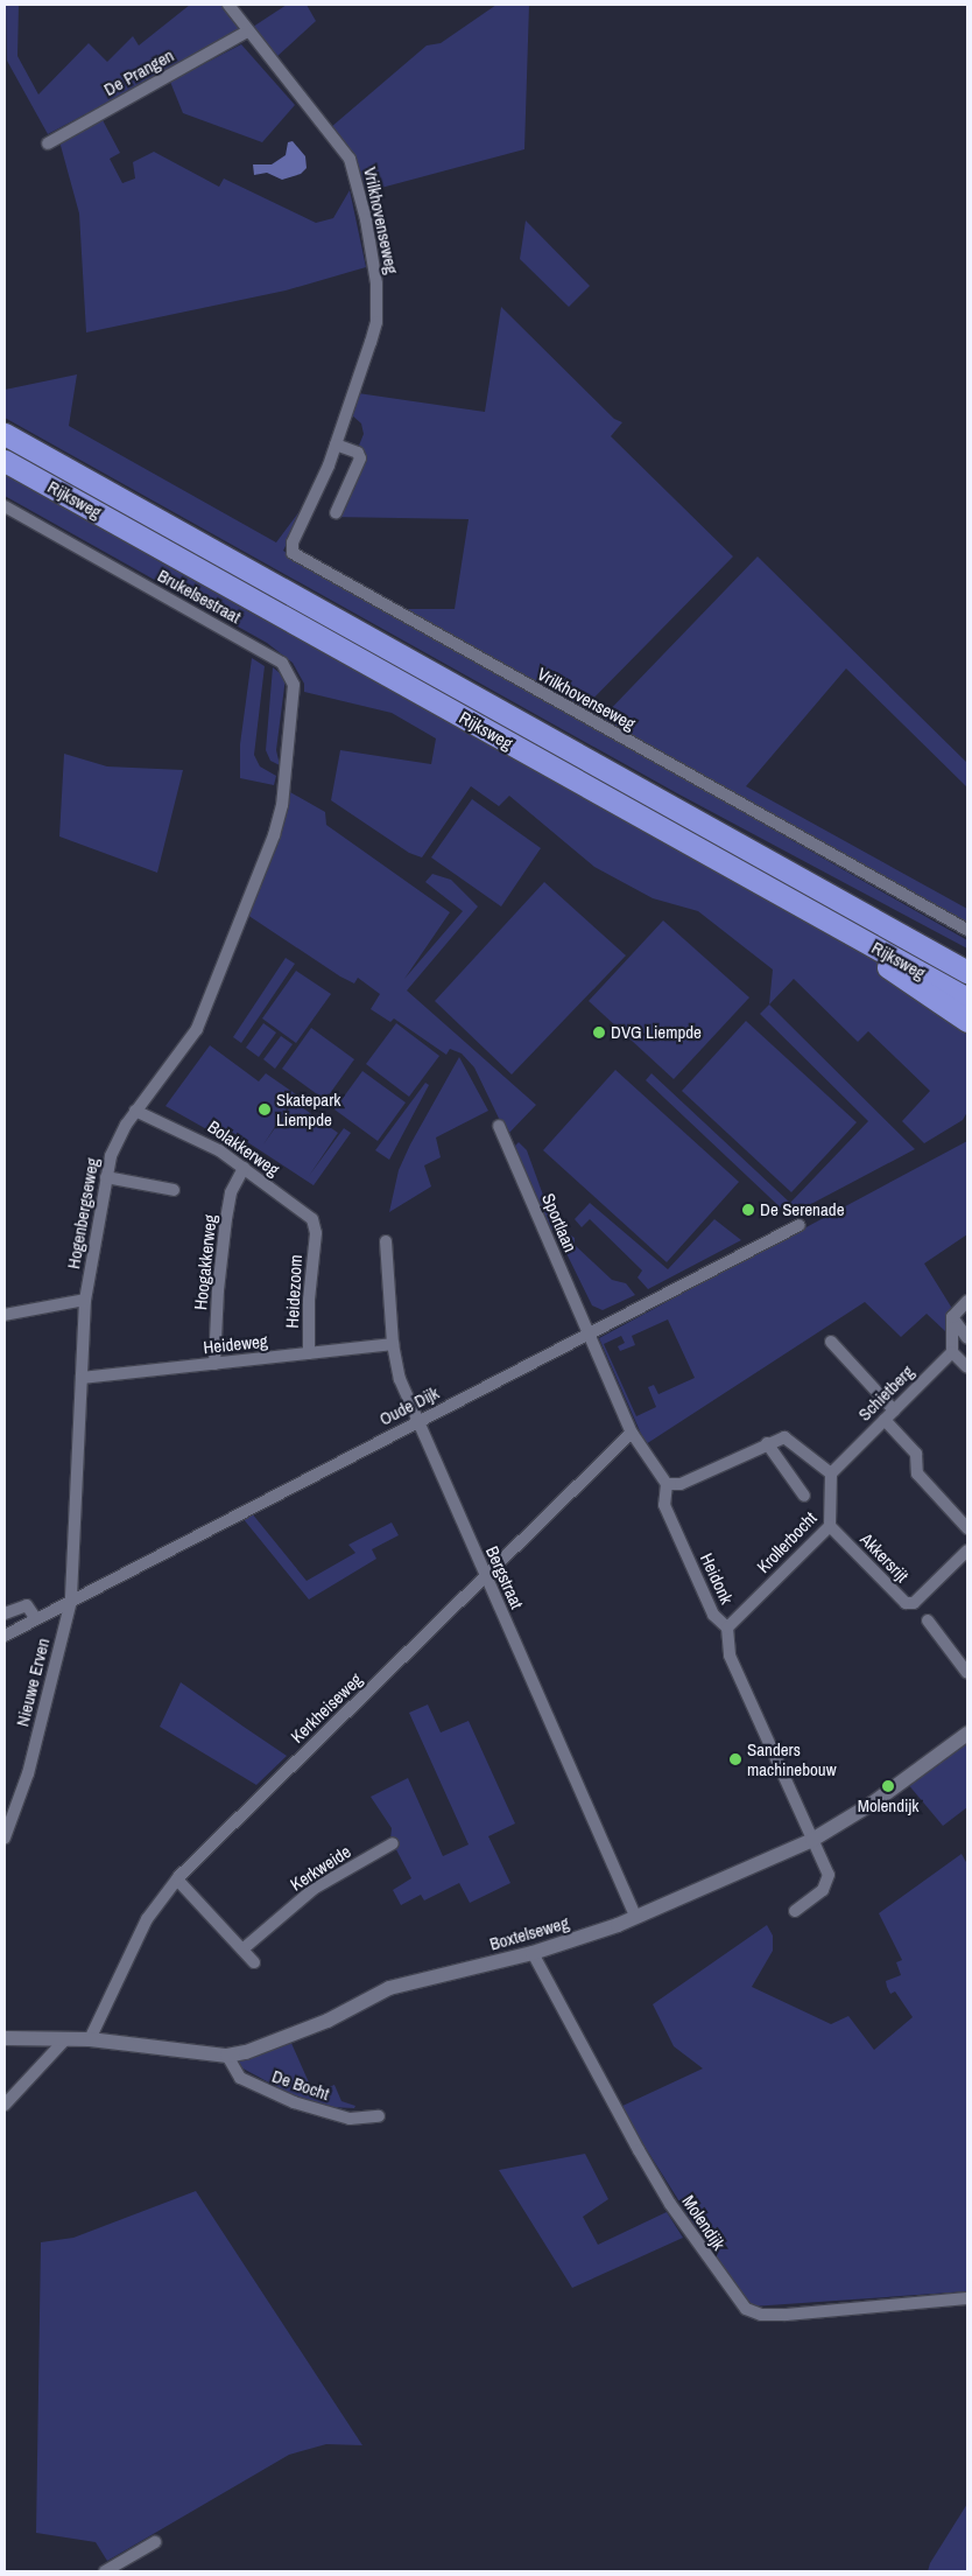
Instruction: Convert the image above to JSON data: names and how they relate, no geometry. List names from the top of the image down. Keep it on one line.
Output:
{"streets":{"highway":["Rijksweg"],"street":["De Prangen","Vrilkhovenseweg","Brukelsestraat","Bolakkerweg","Hogenbergseweg","Sportlaan","Hoogakkerweg","Heidezoom","Heideweg","Schietberg","Oude Dijk","Krollerbocht","Akkersrijt","Bergstraat","Heidonk","Nieuwe Erven","Kerkheiseweg","Kerkweide","Boxtelseweg","De Bocht","Molendijk"]},"crossings":[["De Prangen","Vrilkhovenseweg"],["Brukelsestraat","Hogenbergseweg"],["Bolakkerweg","Hogenbergseweg"],["Bolakkerweg","Hoogakkerweg"],["Bolakkerweg","Heidezoom"],["Hogenbergseweg","Heideweg"],["Hogenbergseweg","Oude Dijk"],["Hogenbergseweg","Nieuwe Erven"],["Sportlaan","Oude Dijk"],["Hoogakkerweg","Heideweg"],["Heidezoom","Heideweg"],["Heideweg","Bergstraat"],["Schietberg","Krollerbocht"],["Oude Dijk","Bergstraat"],["Oude Dijk","Nieuwe Erven"],["Krollerbocht","Akkersrijt"],["Krollerbocht","Heidonk"],["Bergstraat","Kerkheiseweg"],["Bergstraat","Boxtelseweg"],["Heidonk","Boxtelseweg"],["Kerkheiseweg","Boxtelseweg"],["Boxtelseweg","De Bocht"],["Boxtelseweg","Molendijk"]],"places":["DVG Liempde","Skatepark Liempde","De Serenade","Sanders machinebouw","Molendijk"]}
